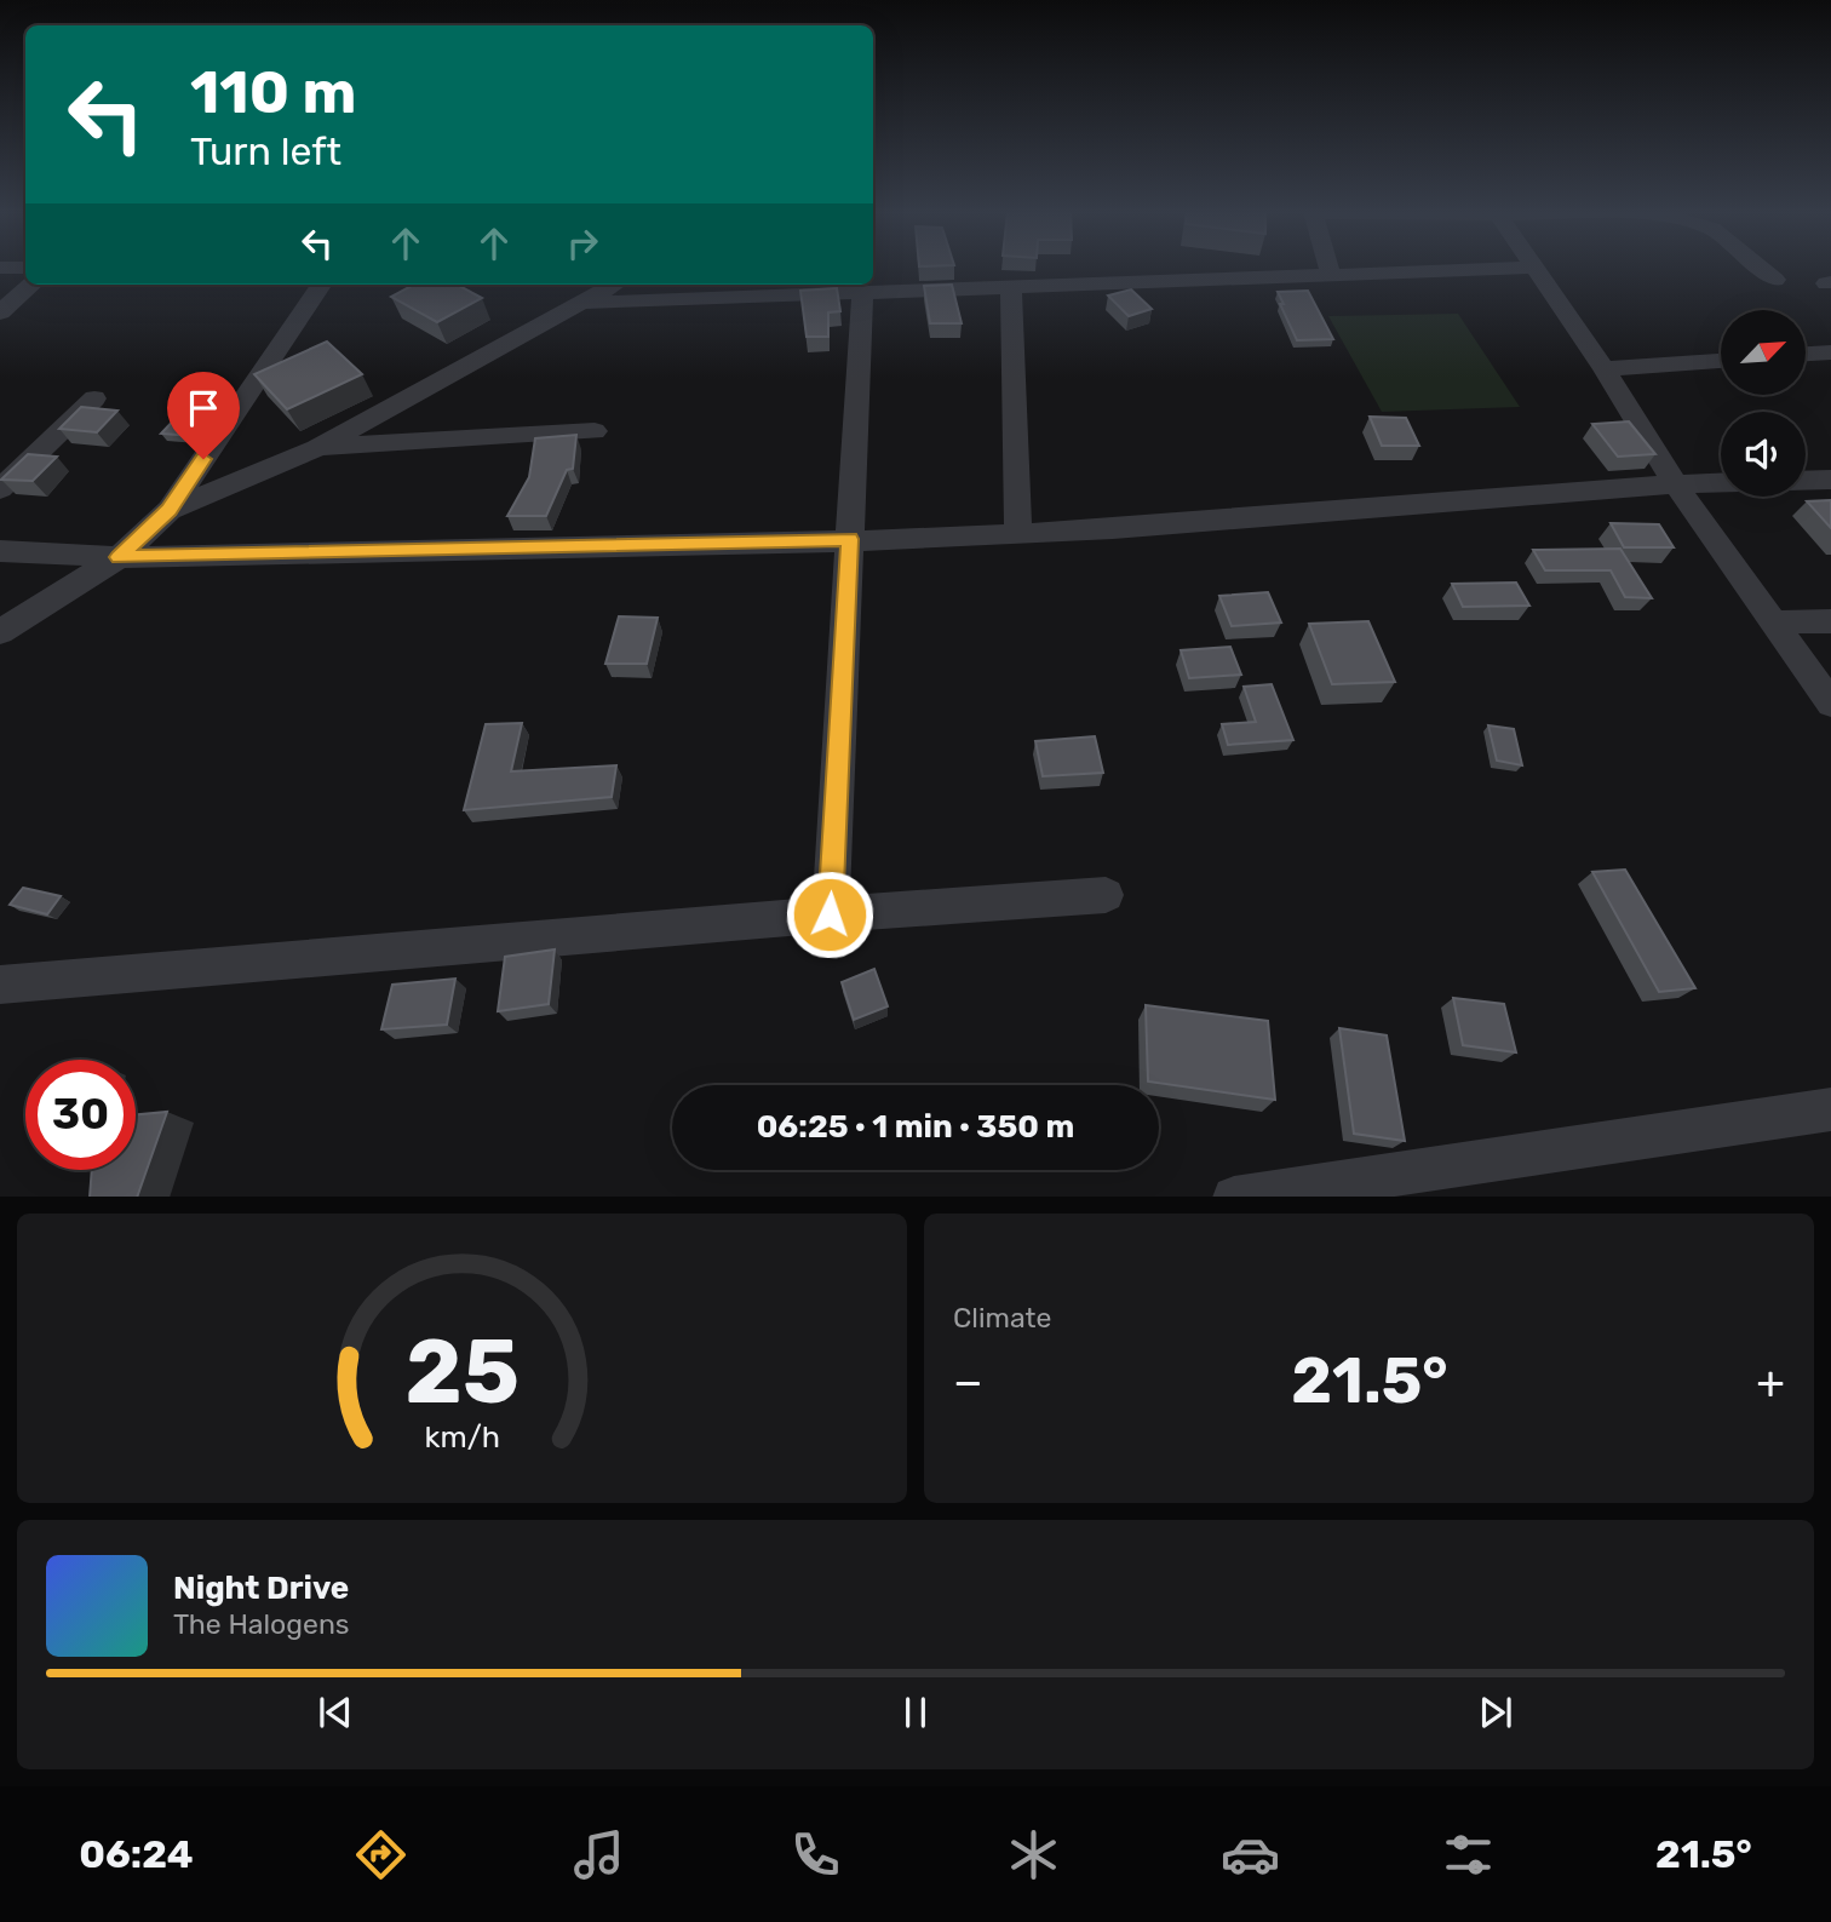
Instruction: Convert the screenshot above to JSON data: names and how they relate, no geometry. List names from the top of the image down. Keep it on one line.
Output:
{"north":"top right","page":{"turn":["110 m","Turn left"],"limit":"30","trip":"06:25 · 1 min · 350 m","tile":"Climate","heat":["−","21.5°","+"],"song":["Night Drive","The Halogens"],"tabs":["06:24","21.5°"],"gauge":["25","km/h"]}}
